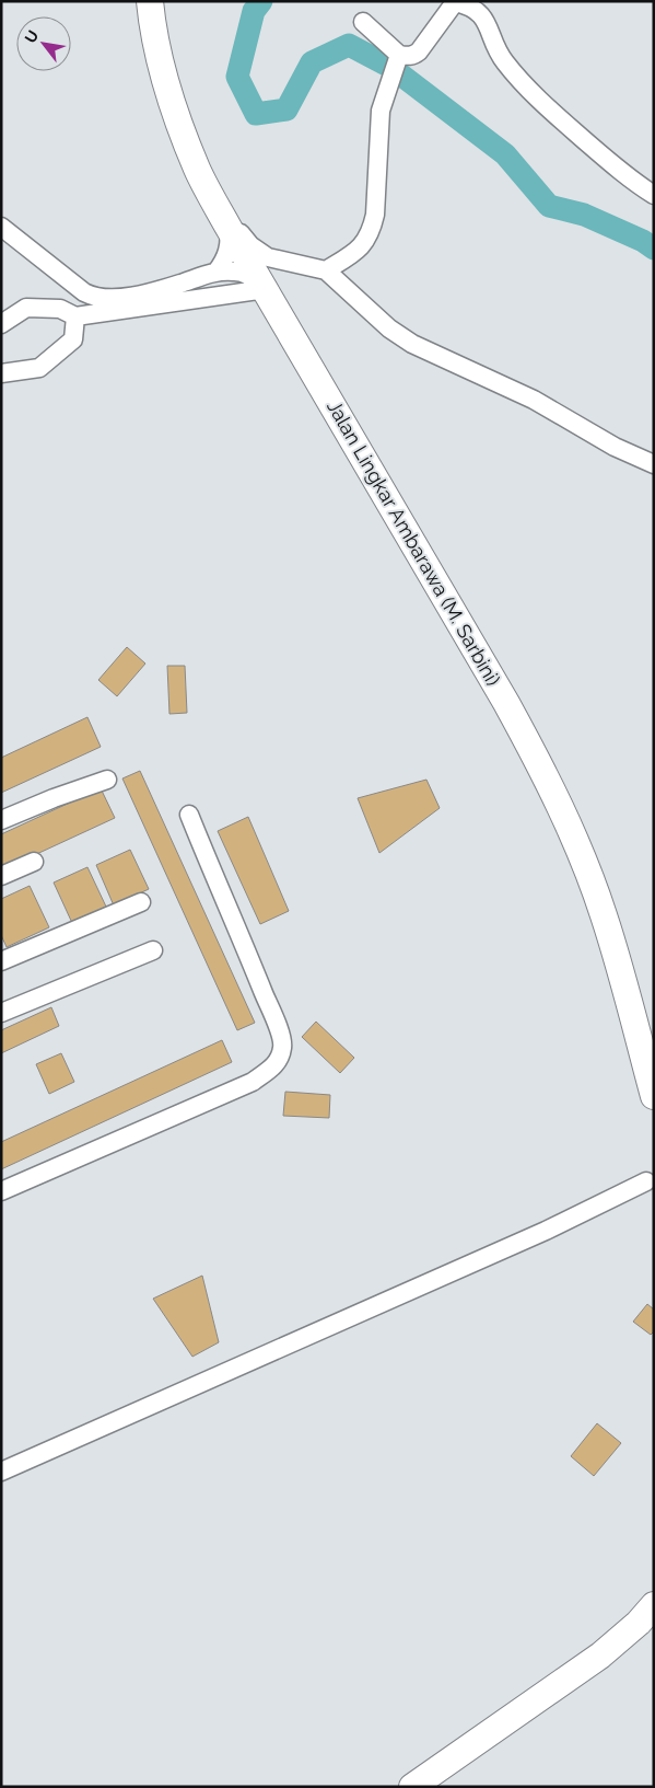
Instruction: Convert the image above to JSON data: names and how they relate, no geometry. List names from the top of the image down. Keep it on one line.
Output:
{"streets":{"highway":["Jalan Lingkar Ambarawa (M. Sarbini)"]},"north":"top left"}
